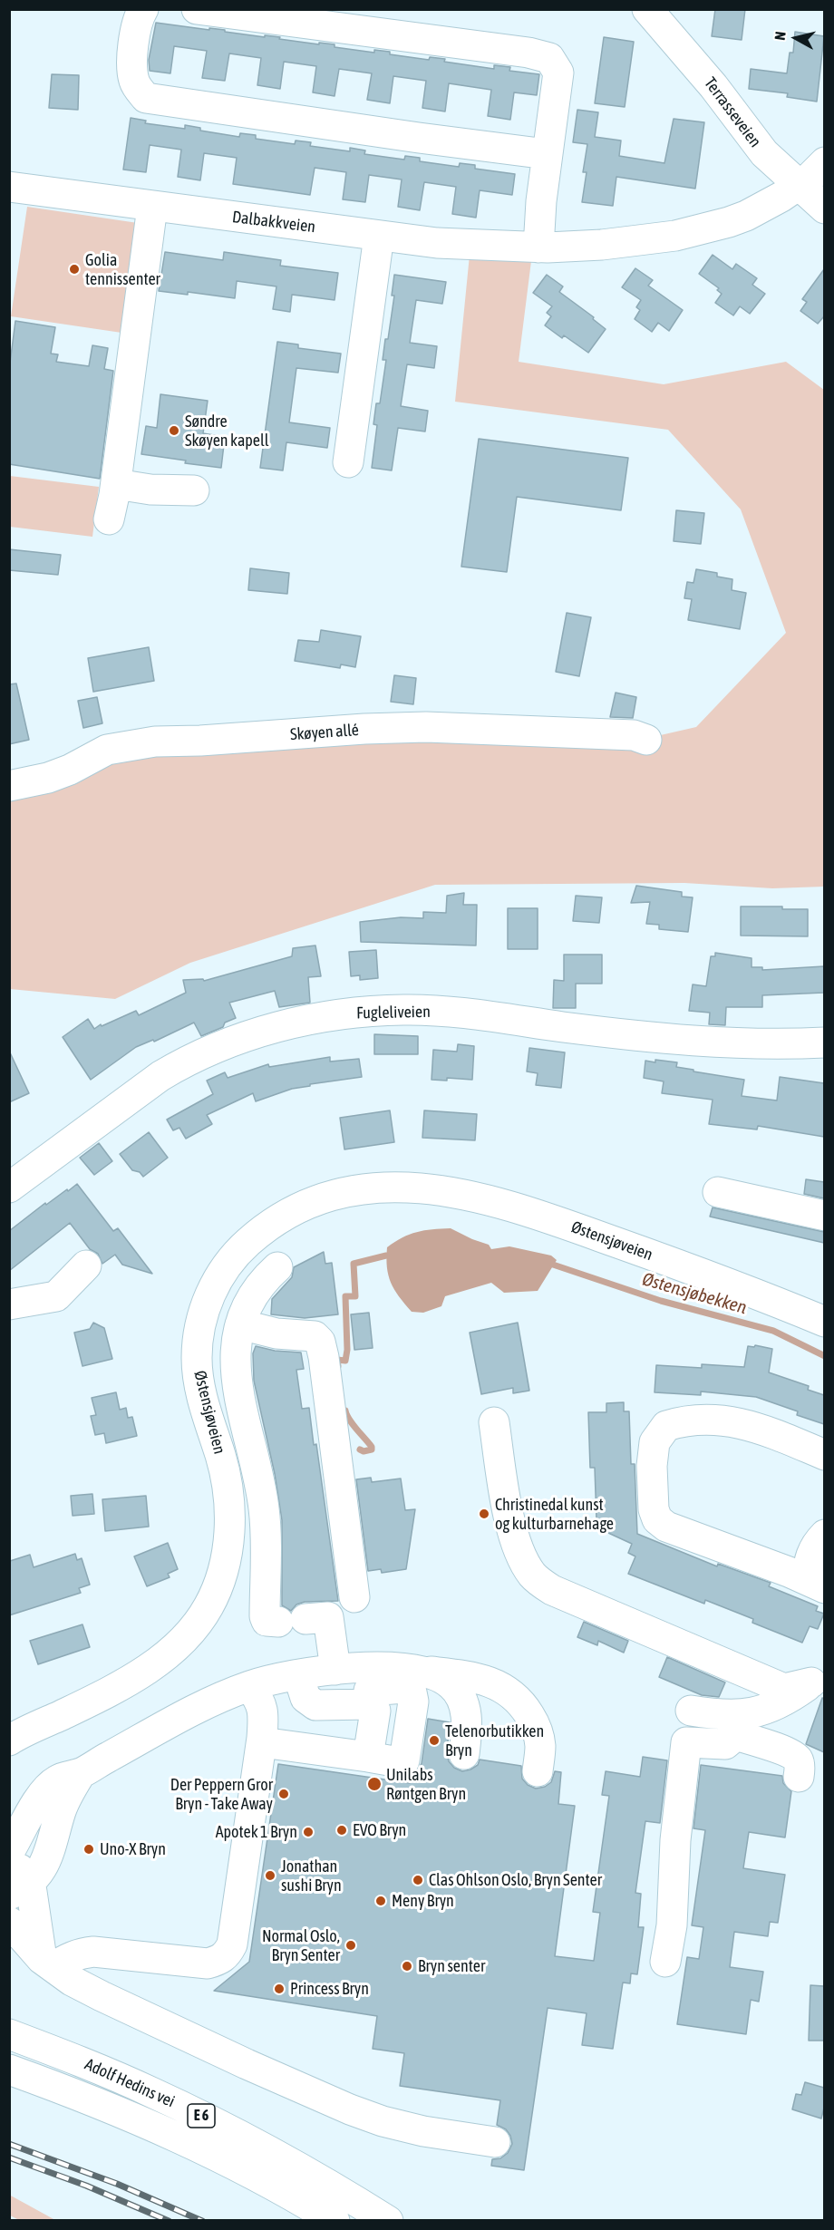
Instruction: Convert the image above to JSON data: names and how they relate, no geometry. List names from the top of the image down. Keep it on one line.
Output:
{"streets":{"main road":["Terrasseveien","Dalbakkveien","Skøyen allé","Fugleliveien","Østensjøveien","Adolf Hedins vei","E 6"]},"crossings":[["Terrasseveien","Dalbakkveien"]],"water":["Østensjøbekken"],"places":["Golia tennissenter","Søndre Skøyen kapell","Christinedal kunst og kulturbarnehage","Telenorbutikken Bryn","Unilabs Røntgen Bryn","Der Peppern Gror Bryn - Take Away","EVO Bryn","Apotek 1 Bryn","Uno-X Bryn","Jonathan sushi Bryn","Clas Ohlson Oslo, Bryn Senter","Meny Bryn","Normal Oslo, Bryn Senter","Bryn senter","Princess Bryn"],"north":"left"}
